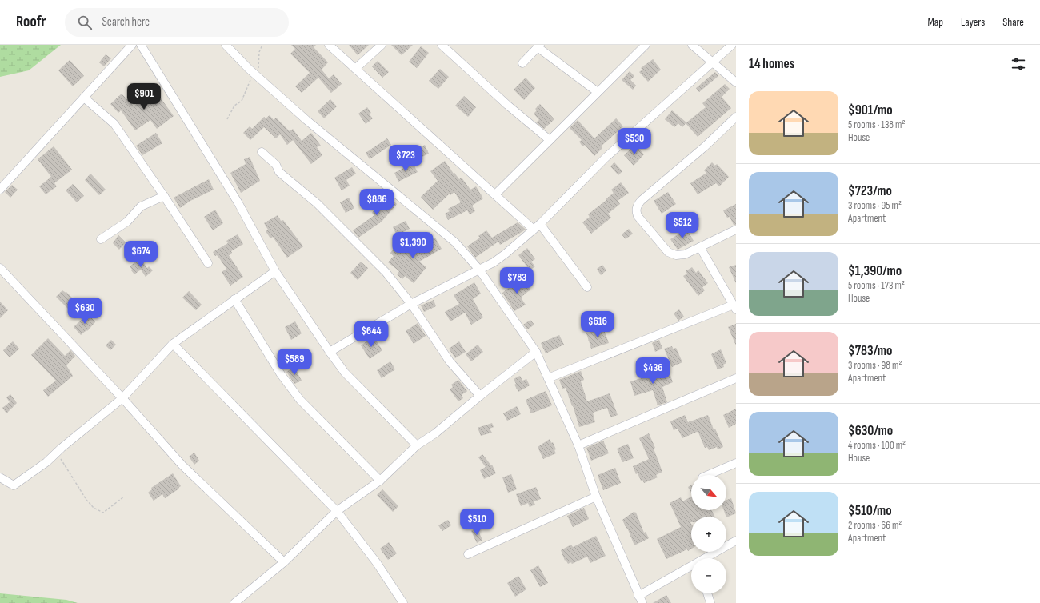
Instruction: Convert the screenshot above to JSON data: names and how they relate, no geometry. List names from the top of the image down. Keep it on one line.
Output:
{"north":"bottom right","page":{"header":"Roofr","search":"Search here","nav":["Map","Layers","Share"],"heading":"14 homes","price":["$901","$530","$723","$886","$512","$1,390","$674","$783","$630","$616","$644","$589","$436","$510"],"list":[{"name":"$901/mo","note":"5 rooms · 138 m² · House"},{"name":"$723/mo","note":"3 rooms · 95 m² · Apartment"},{"name":"$1,390/mo","note":"5 rooms · 173 m² · House"},{"name":"$783/mo","note":"3 rooms · 98 m² · Apartment"},{"name":"$630/mo","note":"4 rooms · 100 m² · House"},{"name":"$510/mo","note":"2 rooms · 66 m² · Apartment"}],"map_buttons":["+","−"]}}
